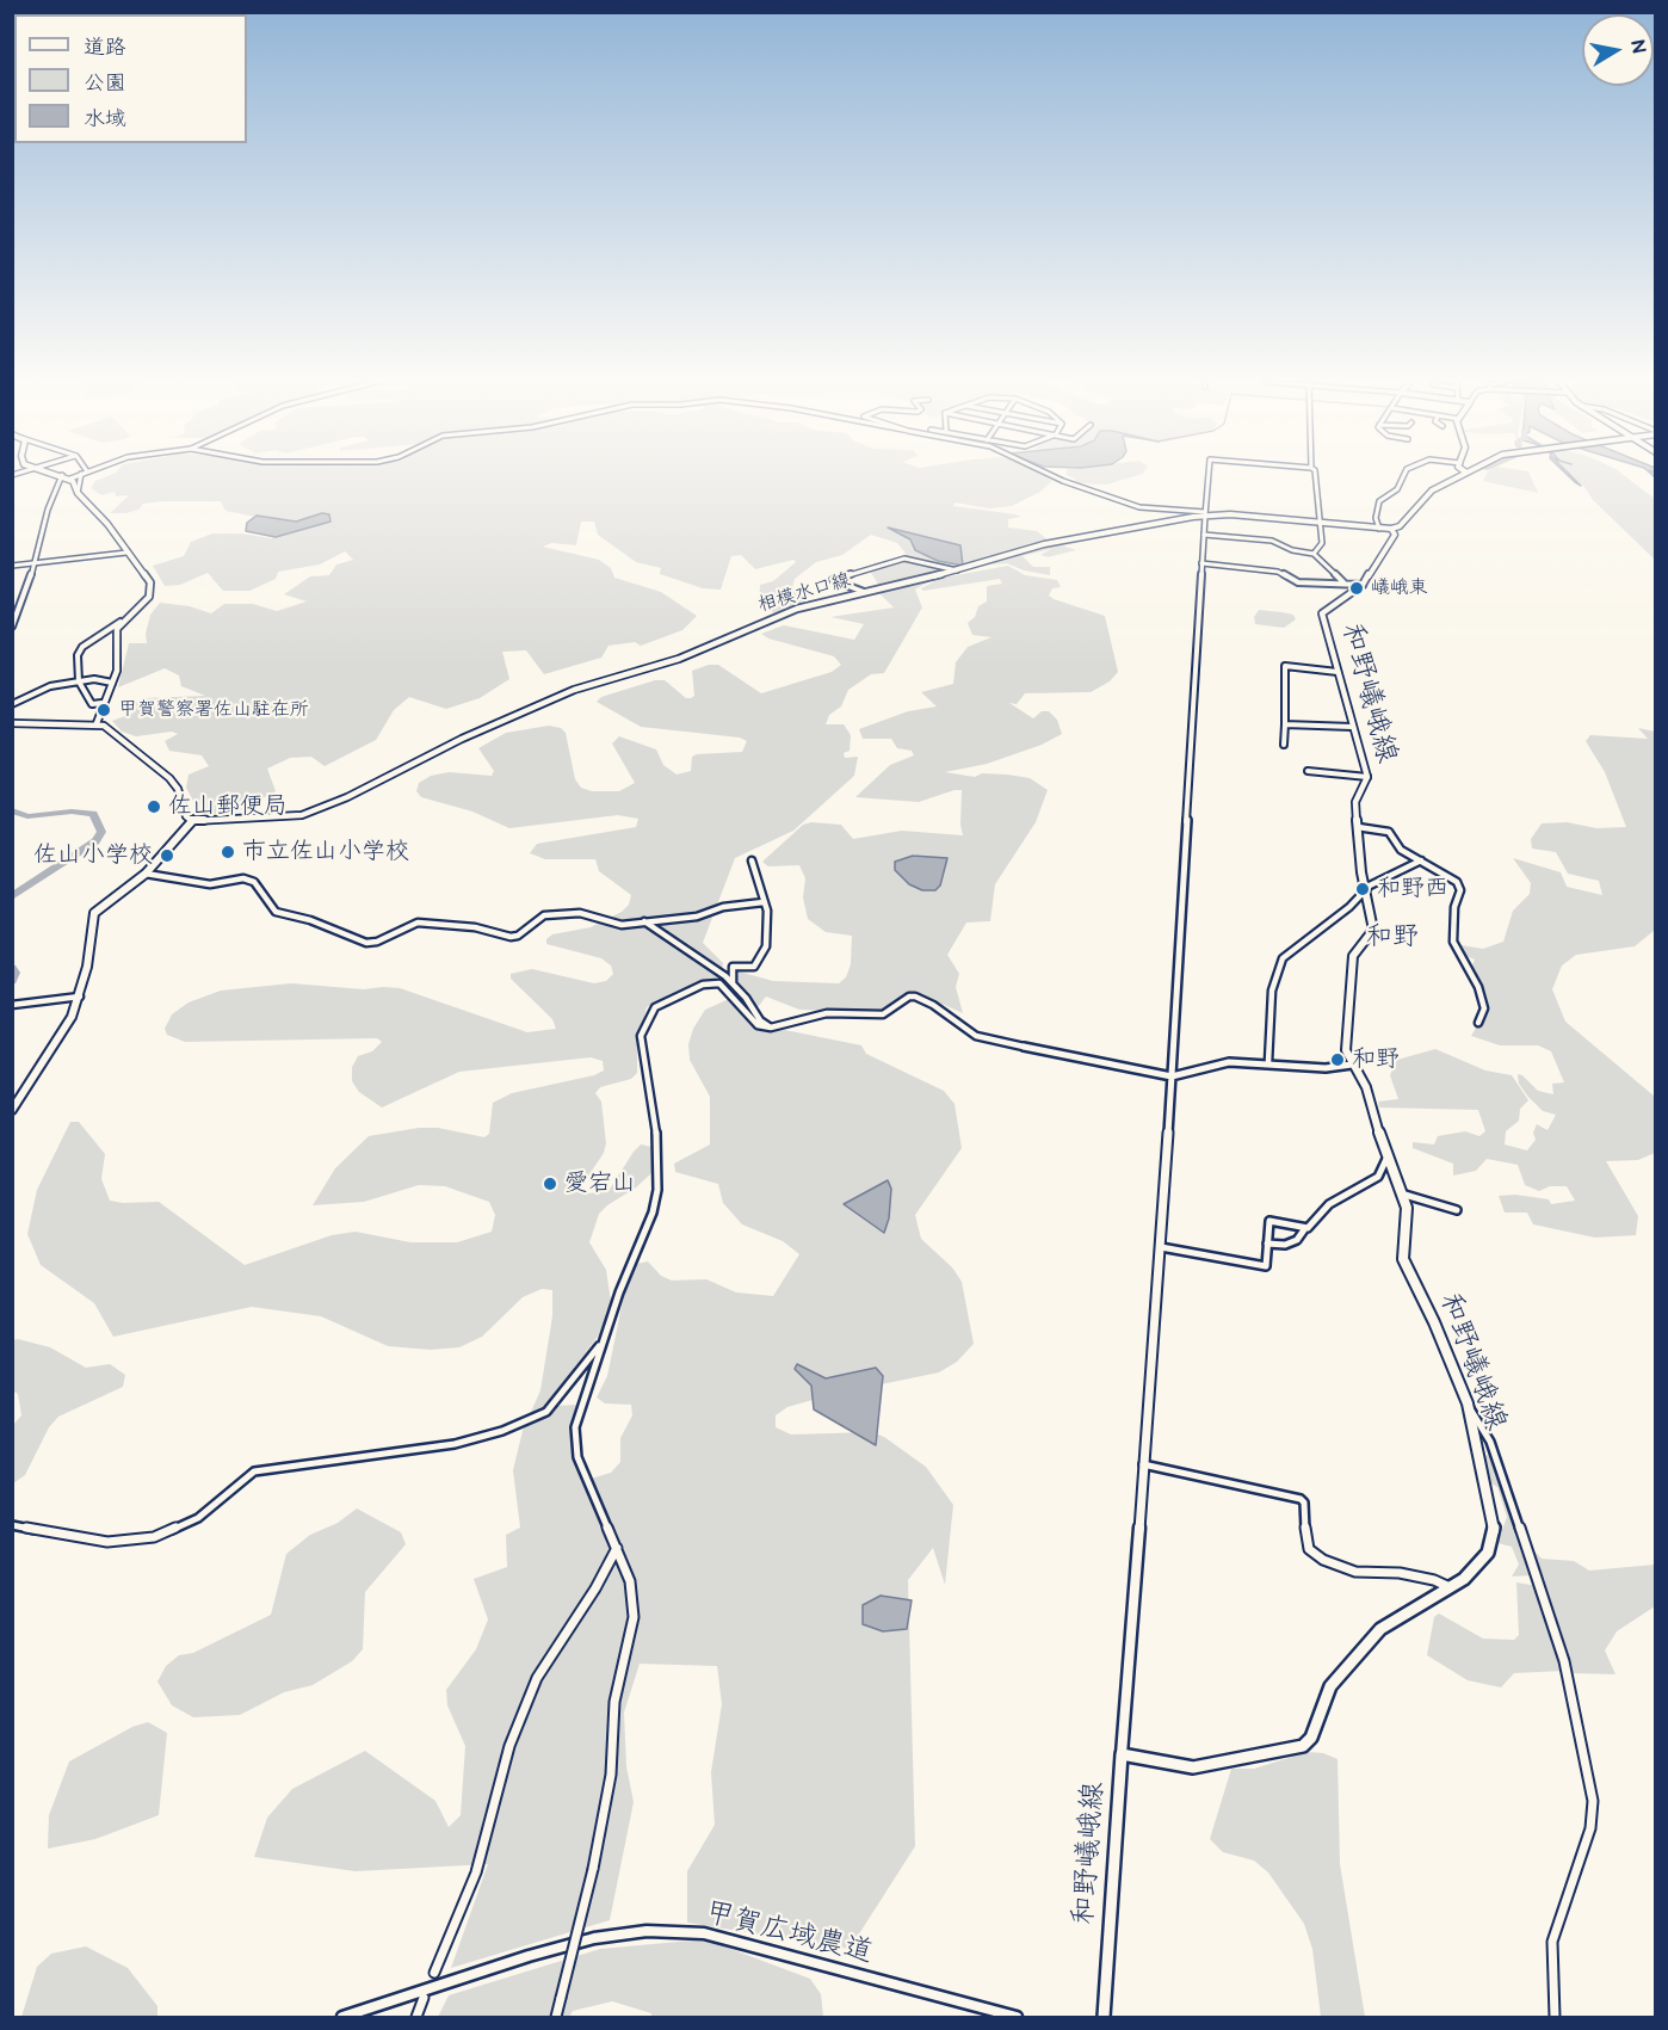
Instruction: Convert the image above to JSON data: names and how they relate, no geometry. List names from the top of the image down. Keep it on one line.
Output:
{"streets":{"main road":["相模水口線","和野嶬峨線"],"street":["甲賀広域農道"]},"crossings":[["相模水口線","和野嶬峨線"]],"districts":["和野"],"places":["嶬峨東","甲賀警察署佐山駐在所","佐山郵便局","市立佐山小学校","佐山小学校","和野西","和野","愛宕山"],"legend":["道路","公園","水域"],"north":"right"}
